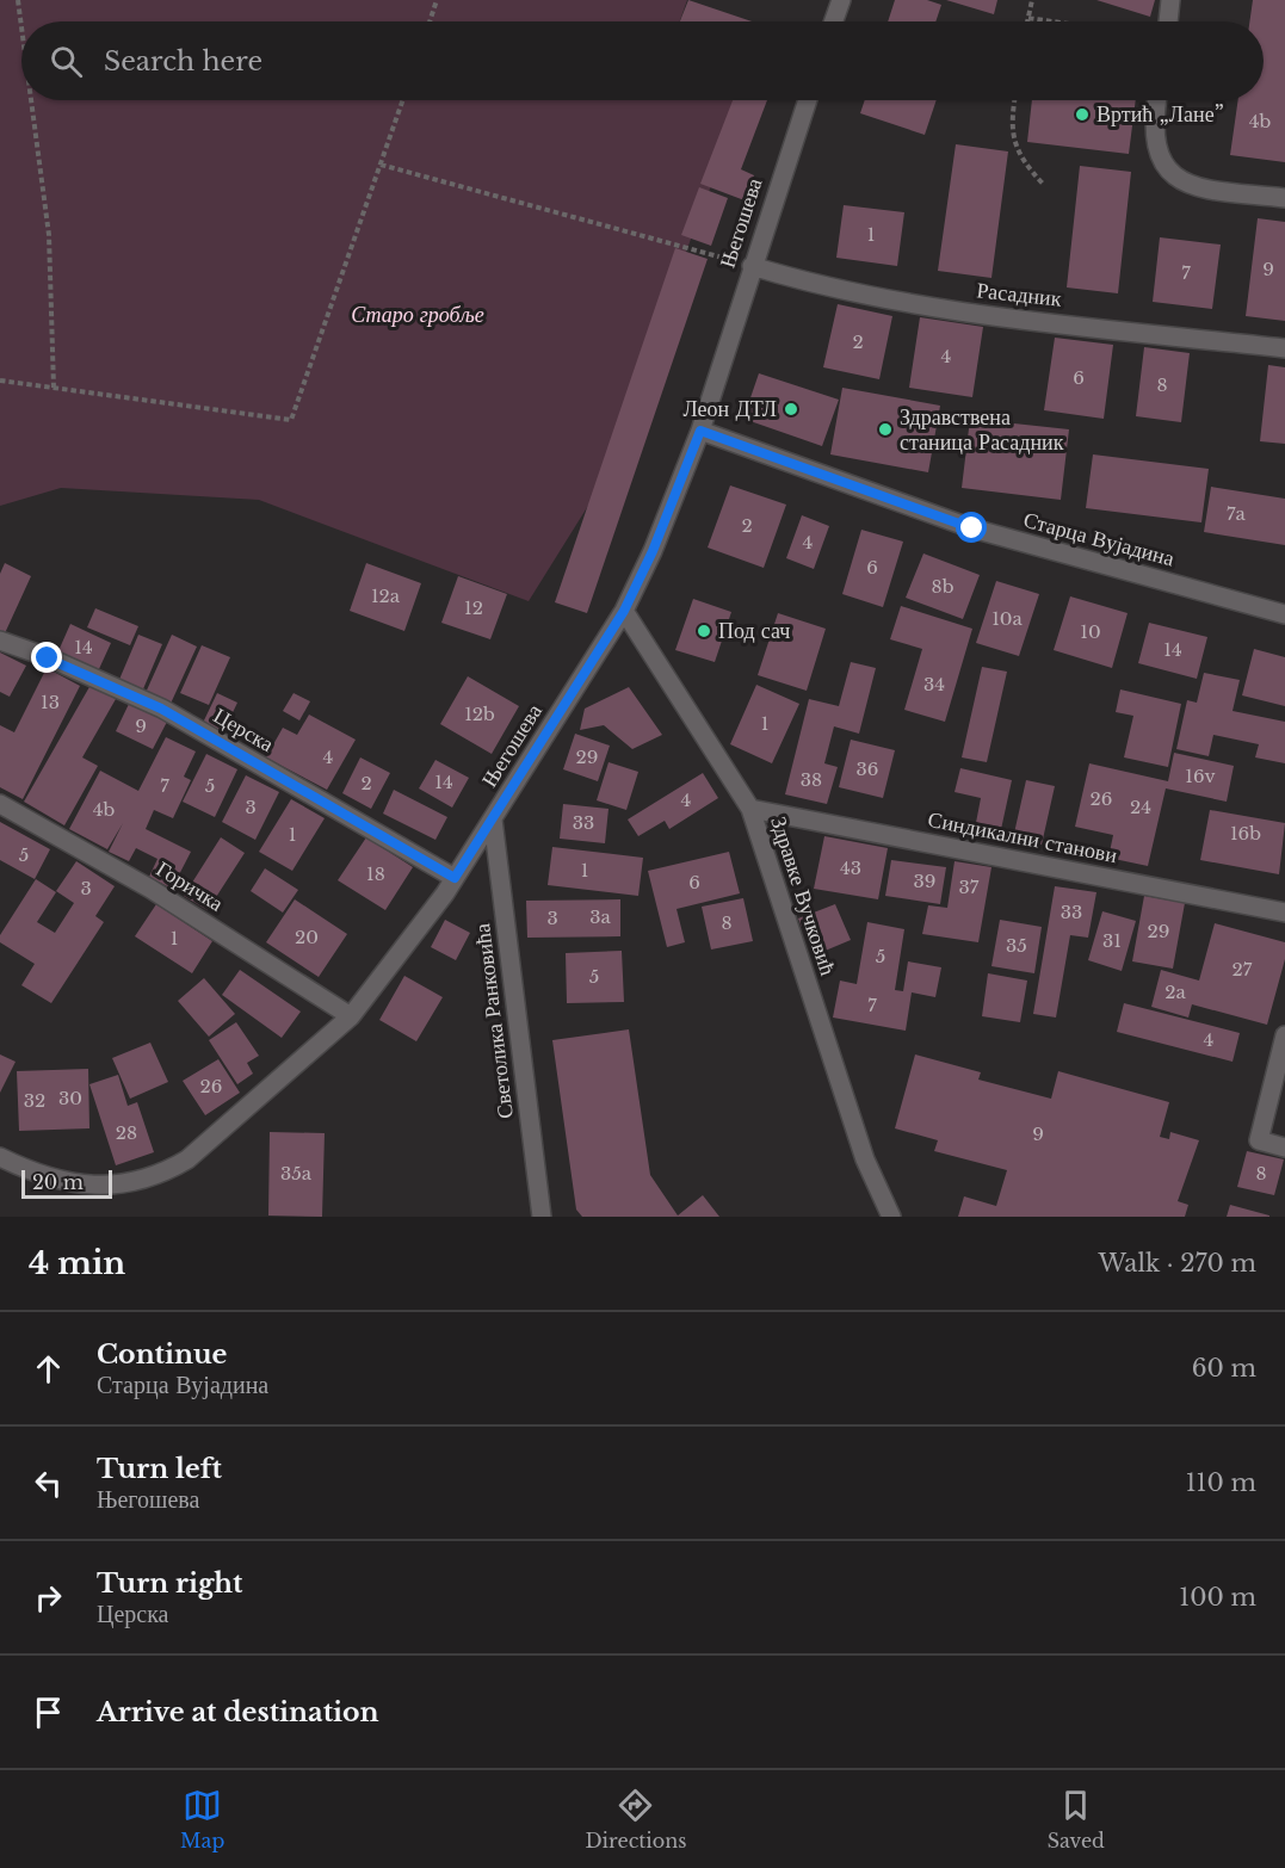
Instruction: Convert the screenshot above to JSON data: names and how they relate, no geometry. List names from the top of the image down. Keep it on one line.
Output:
{"streets":{"street":["Његошева","Расадник","Старца Вујадина","Церска","Синдикални станови","Горичка","Здравке Вучковић","Светолика Ранковића"]},"crossings":[["Његошева","Расадник"],["Његошева","Старца Вујадина"],["Његошева","Церска"],["Његошева","Горичка"],["Његошева","Здравке Вучковић"],["Његошева","Светолика Ранковића"],["Синдикални станови","Здравке Вучковић"]],"parks":["Старо гробље"],"places":["Вртић „Лане”","Леон ДТЛ","Здравствена станица Расадник","Под сач"],"house_numbers":["4b","1","9","7","2","4","6","8","7a","2","4","6","8b","12a","12","10a","10","14","14","34","13","12b","1","9","4","29","36","16v","38","14","2","7","5","26","4","3","24","4b","33","16b","1","5","43","1","18","39","6","37","3","33","3a","3","8","29","20","1","31","35","5","27","5","2a","7","4","26","30","32","28","9","35a","8"],"scale_bar":"20 m","page":{"search":"Search here","scale":"20 m","heading":["4 min","Walk · 270 m"],"list":[["Continue","Старца Вујадина","60 m"],["Turn left","Његошева","110 m"],["Turn right","Церска","100 m"],"Arrive at destination"],"nav":["Map","Directions","Saved"]}}
